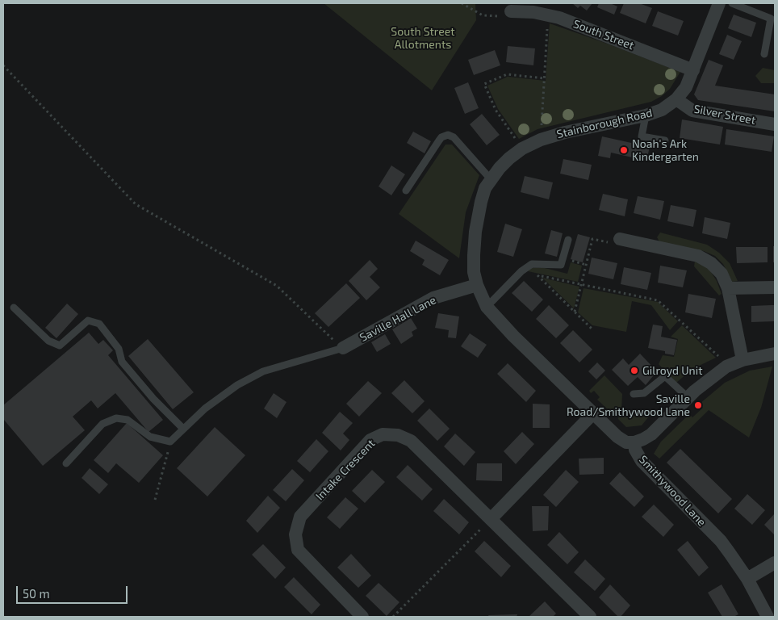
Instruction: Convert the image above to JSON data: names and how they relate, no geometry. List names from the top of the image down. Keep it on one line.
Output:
{"streets":{"street":["South Street","Silver Street","Stainborough Road","Saville Hall Lane","Intake Crescent","Smithywood Lane"]},"crossings":[["South Street","Stainborough Road"],["Silver Street","Stainborough Road"],["Stainborough Road","Smithywood Lane"],["Saville Hall Lane","Smithywood Lane"]],"parks":["South Street Allotments"],"places":["Noah's Ark Kindergarten","Gilroyd Unit","Saville Road/Smithywood Lane"],"scale_bar":"50 m"}
